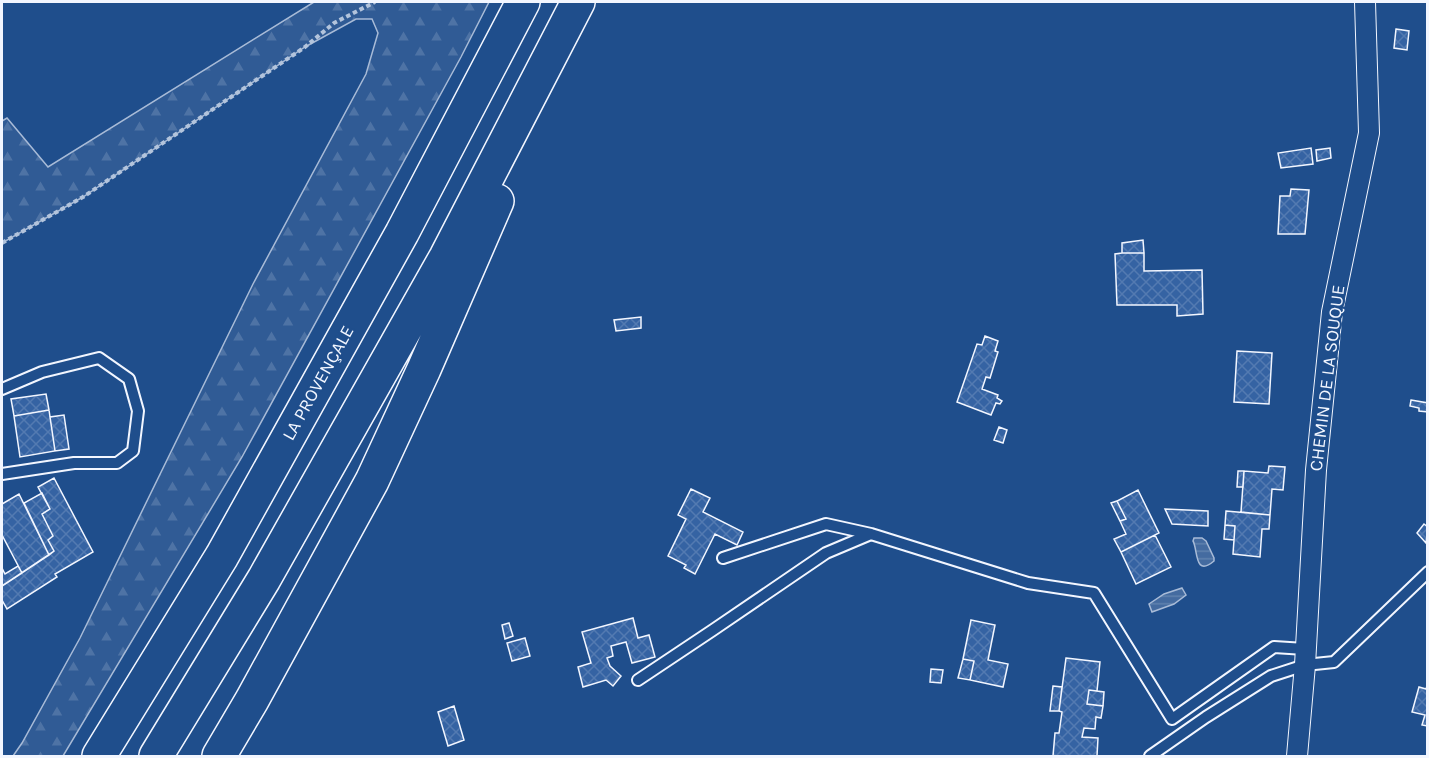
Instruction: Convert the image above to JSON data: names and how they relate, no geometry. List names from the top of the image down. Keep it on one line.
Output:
{"streets":{"highway":["LA PROVENÇALE"],"street":["CHEMIN DE LA SOUQUE"]}}
